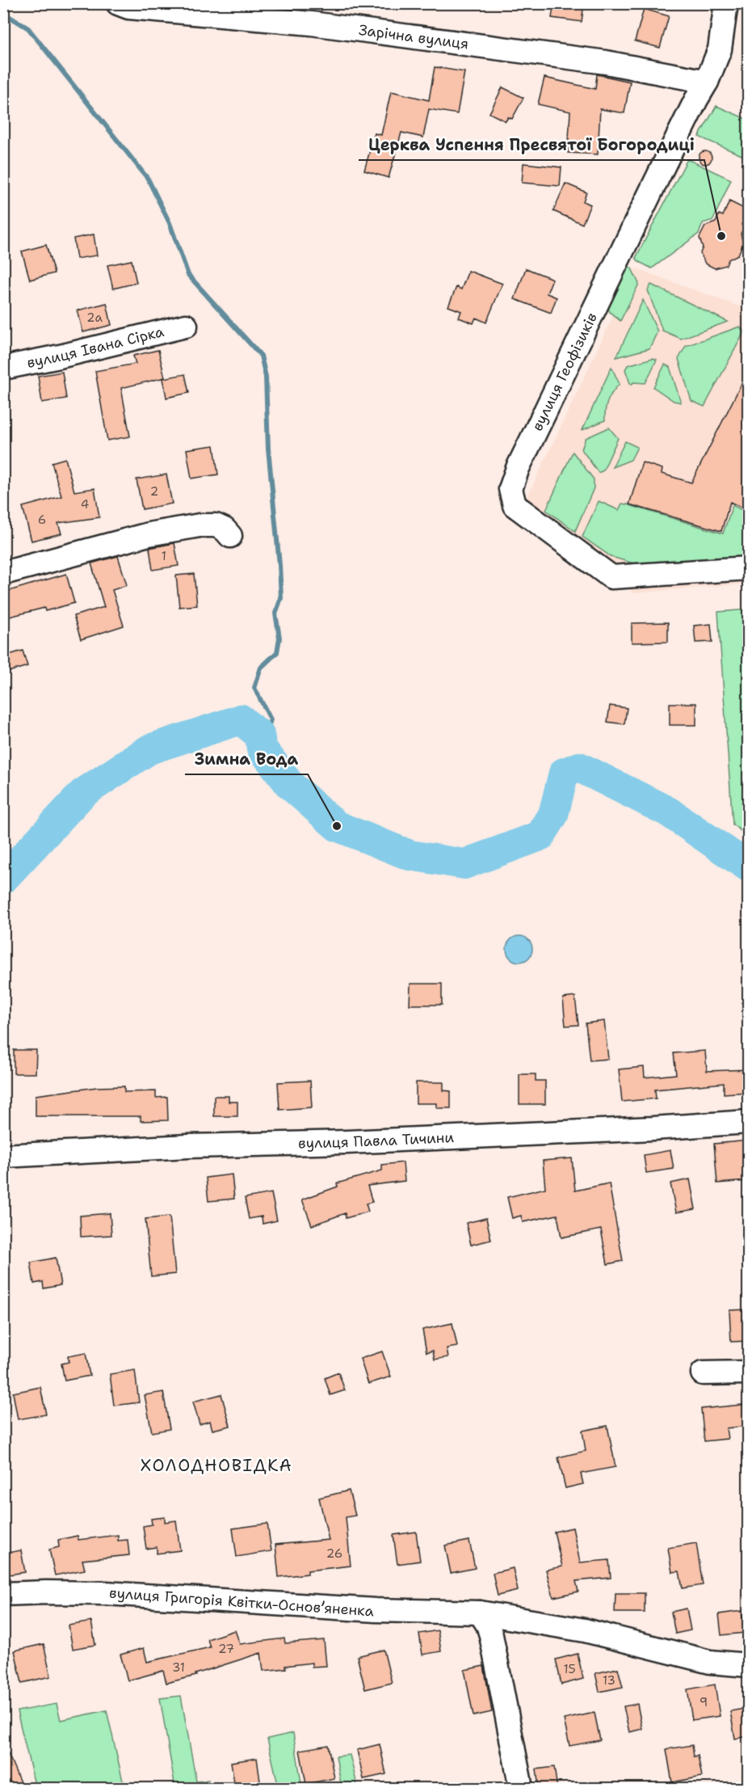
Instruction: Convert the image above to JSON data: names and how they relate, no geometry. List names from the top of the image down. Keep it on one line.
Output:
{"streets":{"street":["Зарічна вулиця","вулиця Івана Сірка","вулиця Геофізиків","вулиця Павла Тичини","вулиця Григорія Квітки-Основʼяненка"]},"crossings":[["Зарічна вулиця","вулиця Геофізиків"]],"districts":["ХОЛОДНОВІДКА"],"places":["Церква Успення Пресвятої Богородиці","Зимна Вода"],"house_numbers":["2а","2","4","6","1","26","27","31","15","13","9"]}
